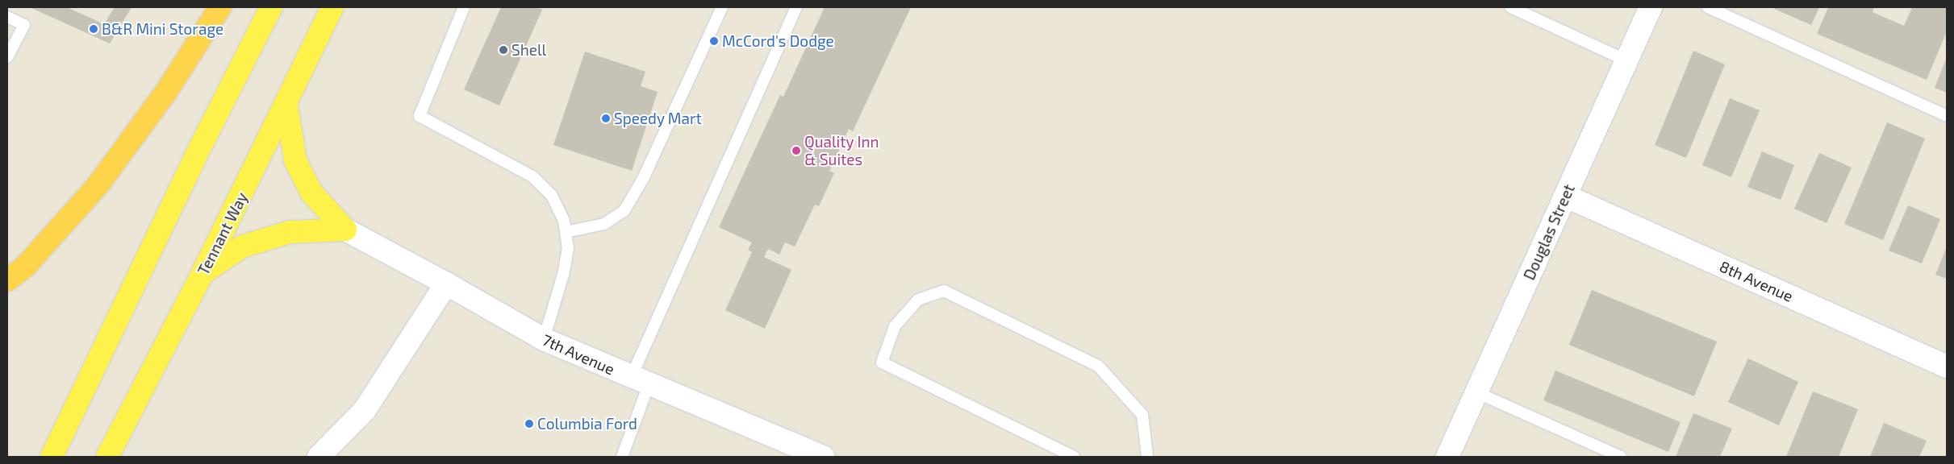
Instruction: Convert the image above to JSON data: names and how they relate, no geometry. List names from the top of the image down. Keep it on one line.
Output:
{"streets":{"main road":["Tennant Way"],"street":["Douglas Street","8th Avenue","7th Avenue"]},"crossings":[["Douglas Street","8th Avenue"]],"places":["B&R Mini Storage","McCord's Dodge","Shell","Speedy Mart","Quality Inn & Suites","Columbia Ford"]}
